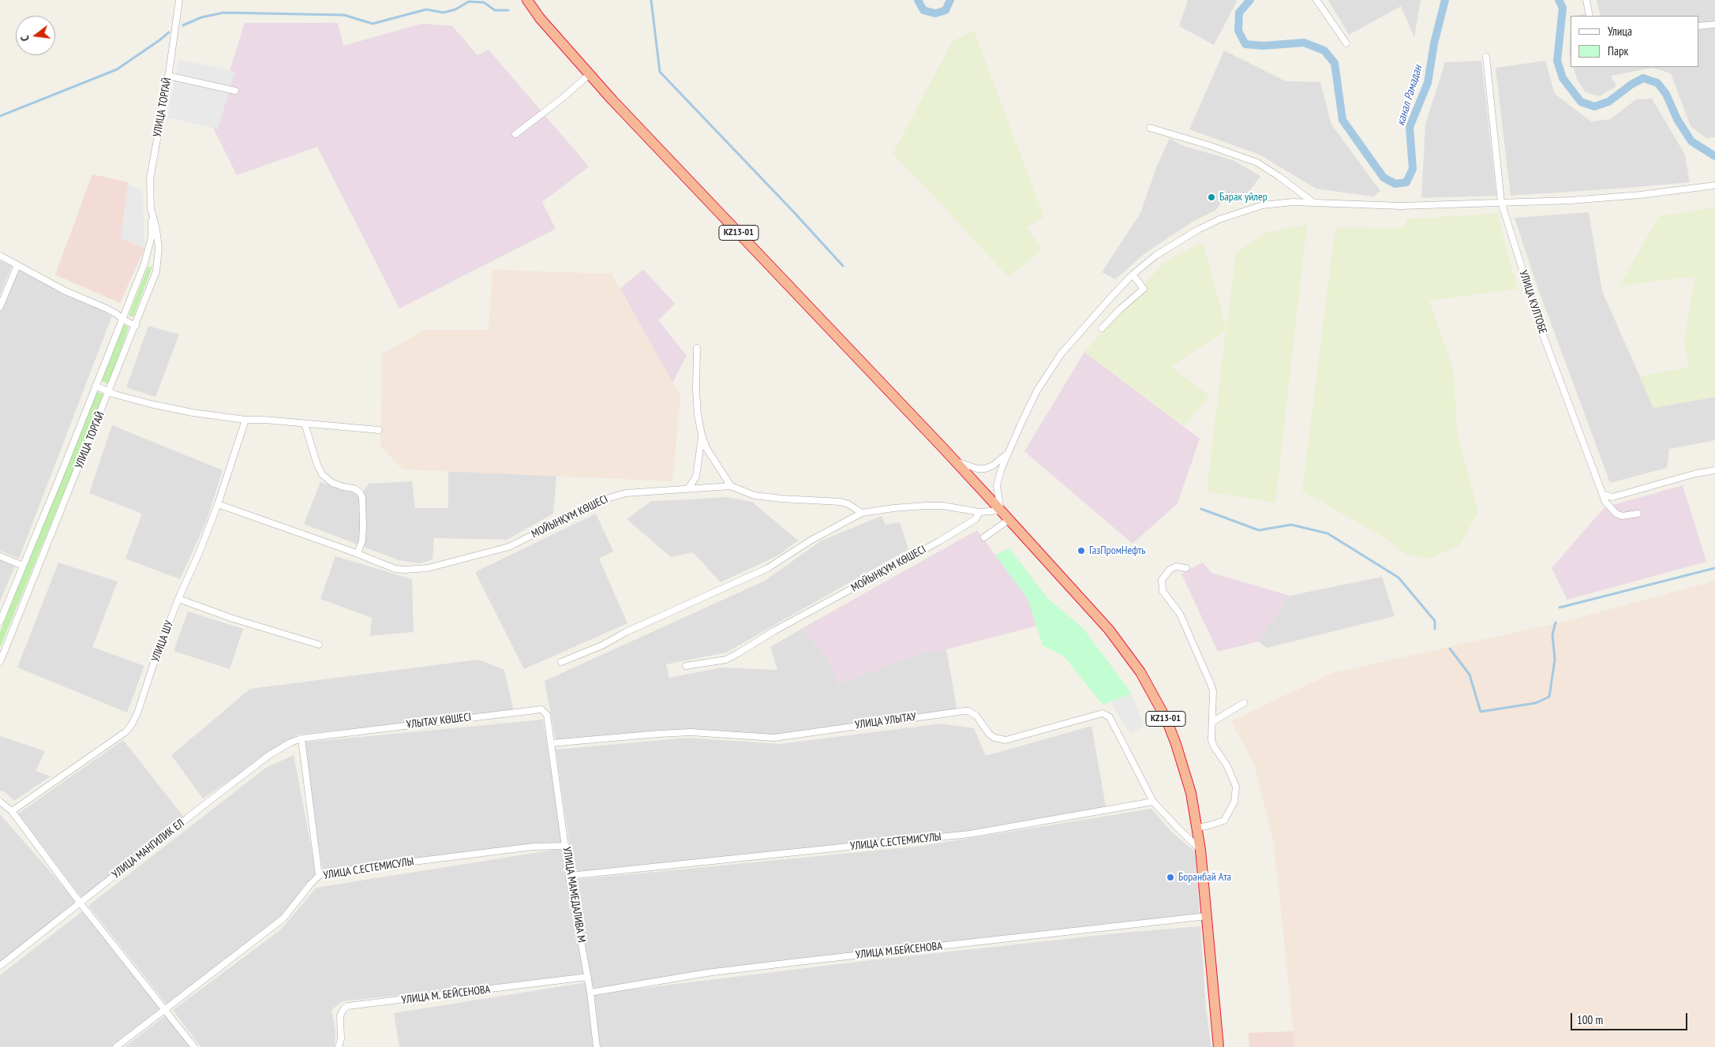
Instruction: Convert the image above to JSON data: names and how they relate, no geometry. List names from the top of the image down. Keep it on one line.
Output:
{"streets":{"highway":["KZ13-01"],"street":["УЛИЦА ТОРГАЙ","УЛИЦА КУЛТОБЕ","МОЙЫНҚҰМ КӨШЕСІ","УЛИЦА ШУ","ҰЛЫТАУ КӨШЕСІ","УЛИЦА УЛЫТАУ","УЛИЦА С.ЕСТЕМИСУЛЫ","УЛИЦА МАНГИЛИК ЕЛ","УЛИЦА МАМЕДАЛИВА М","УЛИЦА М.БЕЙСЕНОВА","УЛИЦА М. БЕЙСЕНОВА"]},"crossings":[["KZ13-01","УЛИЦА М.БЕЙСЕНОВА"],["МОЙЫНҚҰМ КӨШЕСІ","УЛИЦА ШУ"],["ҰЛЫТАУ КӨШЕСІ","УЛИЦА УЛЫТАУ"],["ҰЛЫТАУ КӨШЕСІ","УЛИЦА МАНГИЛИК ЕЛ"],["ҰЛЫТАУ КӨШЕСІ","УЛИЦА МАМЕДАЛИВА М"],["УЛИЦА УЛЫТАУ","УЛИЦА С.ЕСТЕМИСУЛЫ"],["УЛИЦА УЛЫТАУ","УЛИЦА МАМЕДАЛИВА М"],["УЛИЦА С.ЕСТЕМИСУЛЫ","УЛИЦА МАМЕДАЛИВА М"],["УЛИЦА МАМЕДАЛИВА М","УЛИЦА М.БЕЙСЕНОВА"],["УЛИЦА МАМЕДАЛИВА М","УЛИЦА М. БЕЙСЕНОВА"]],"water":["канал Рамадан"],"places":["Барак уйлер","ГазПромНефть","Боранбай Ата"],"legend":["Улица","Парк"],"scale_bar":"100 m","north":"left"}
